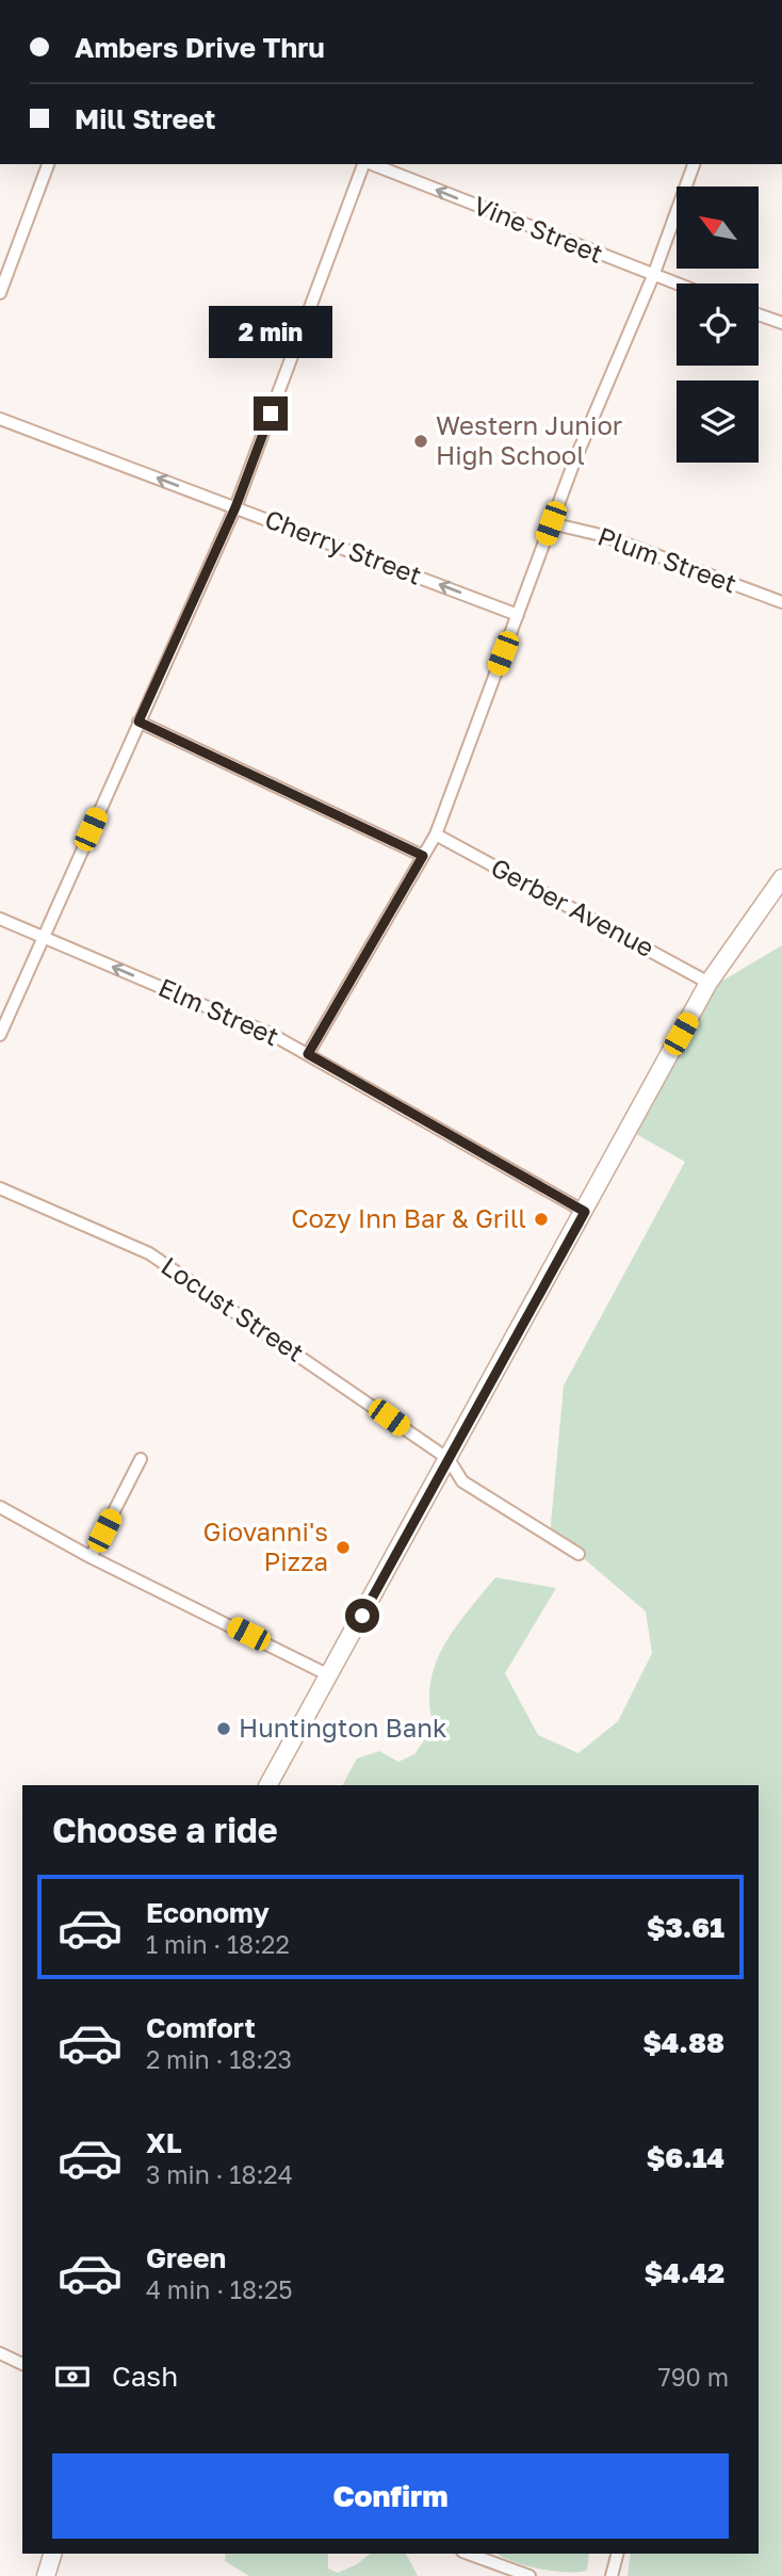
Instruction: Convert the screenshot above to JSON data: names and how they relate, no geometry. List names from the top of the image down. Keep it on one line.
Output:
{"streets":{"street":["Vine Street","Cherry Street","Plum Street","Gerber Avenue","Elm Street","Locust Street"]},"one_way":["Vine Street","Cherry Street","Elm Street"],"places":["Western Junior High School","Cozy Inn Bar & Grill","Giovanni's Pizza","Huntington Bank"],"north":"top left","page":{"banner":["Ambers Drive Thru","Mill Street"],"bubble":"2 min","heading":"Choose a ride","list":[{"name":"Economy","note":"1 min · 18:22","value":"$3.61"},{"name":"Comfort","note":"2 min · 18:23","value":"$4.88"},{"name":"XL","note":"3 min · 18:24","value":"$6.14"},{"name":"Green","note":"4 min · 18:25","value":"$4.42"}],"pay":["Cash","790 m"],"buttons":"Confirm"}}
